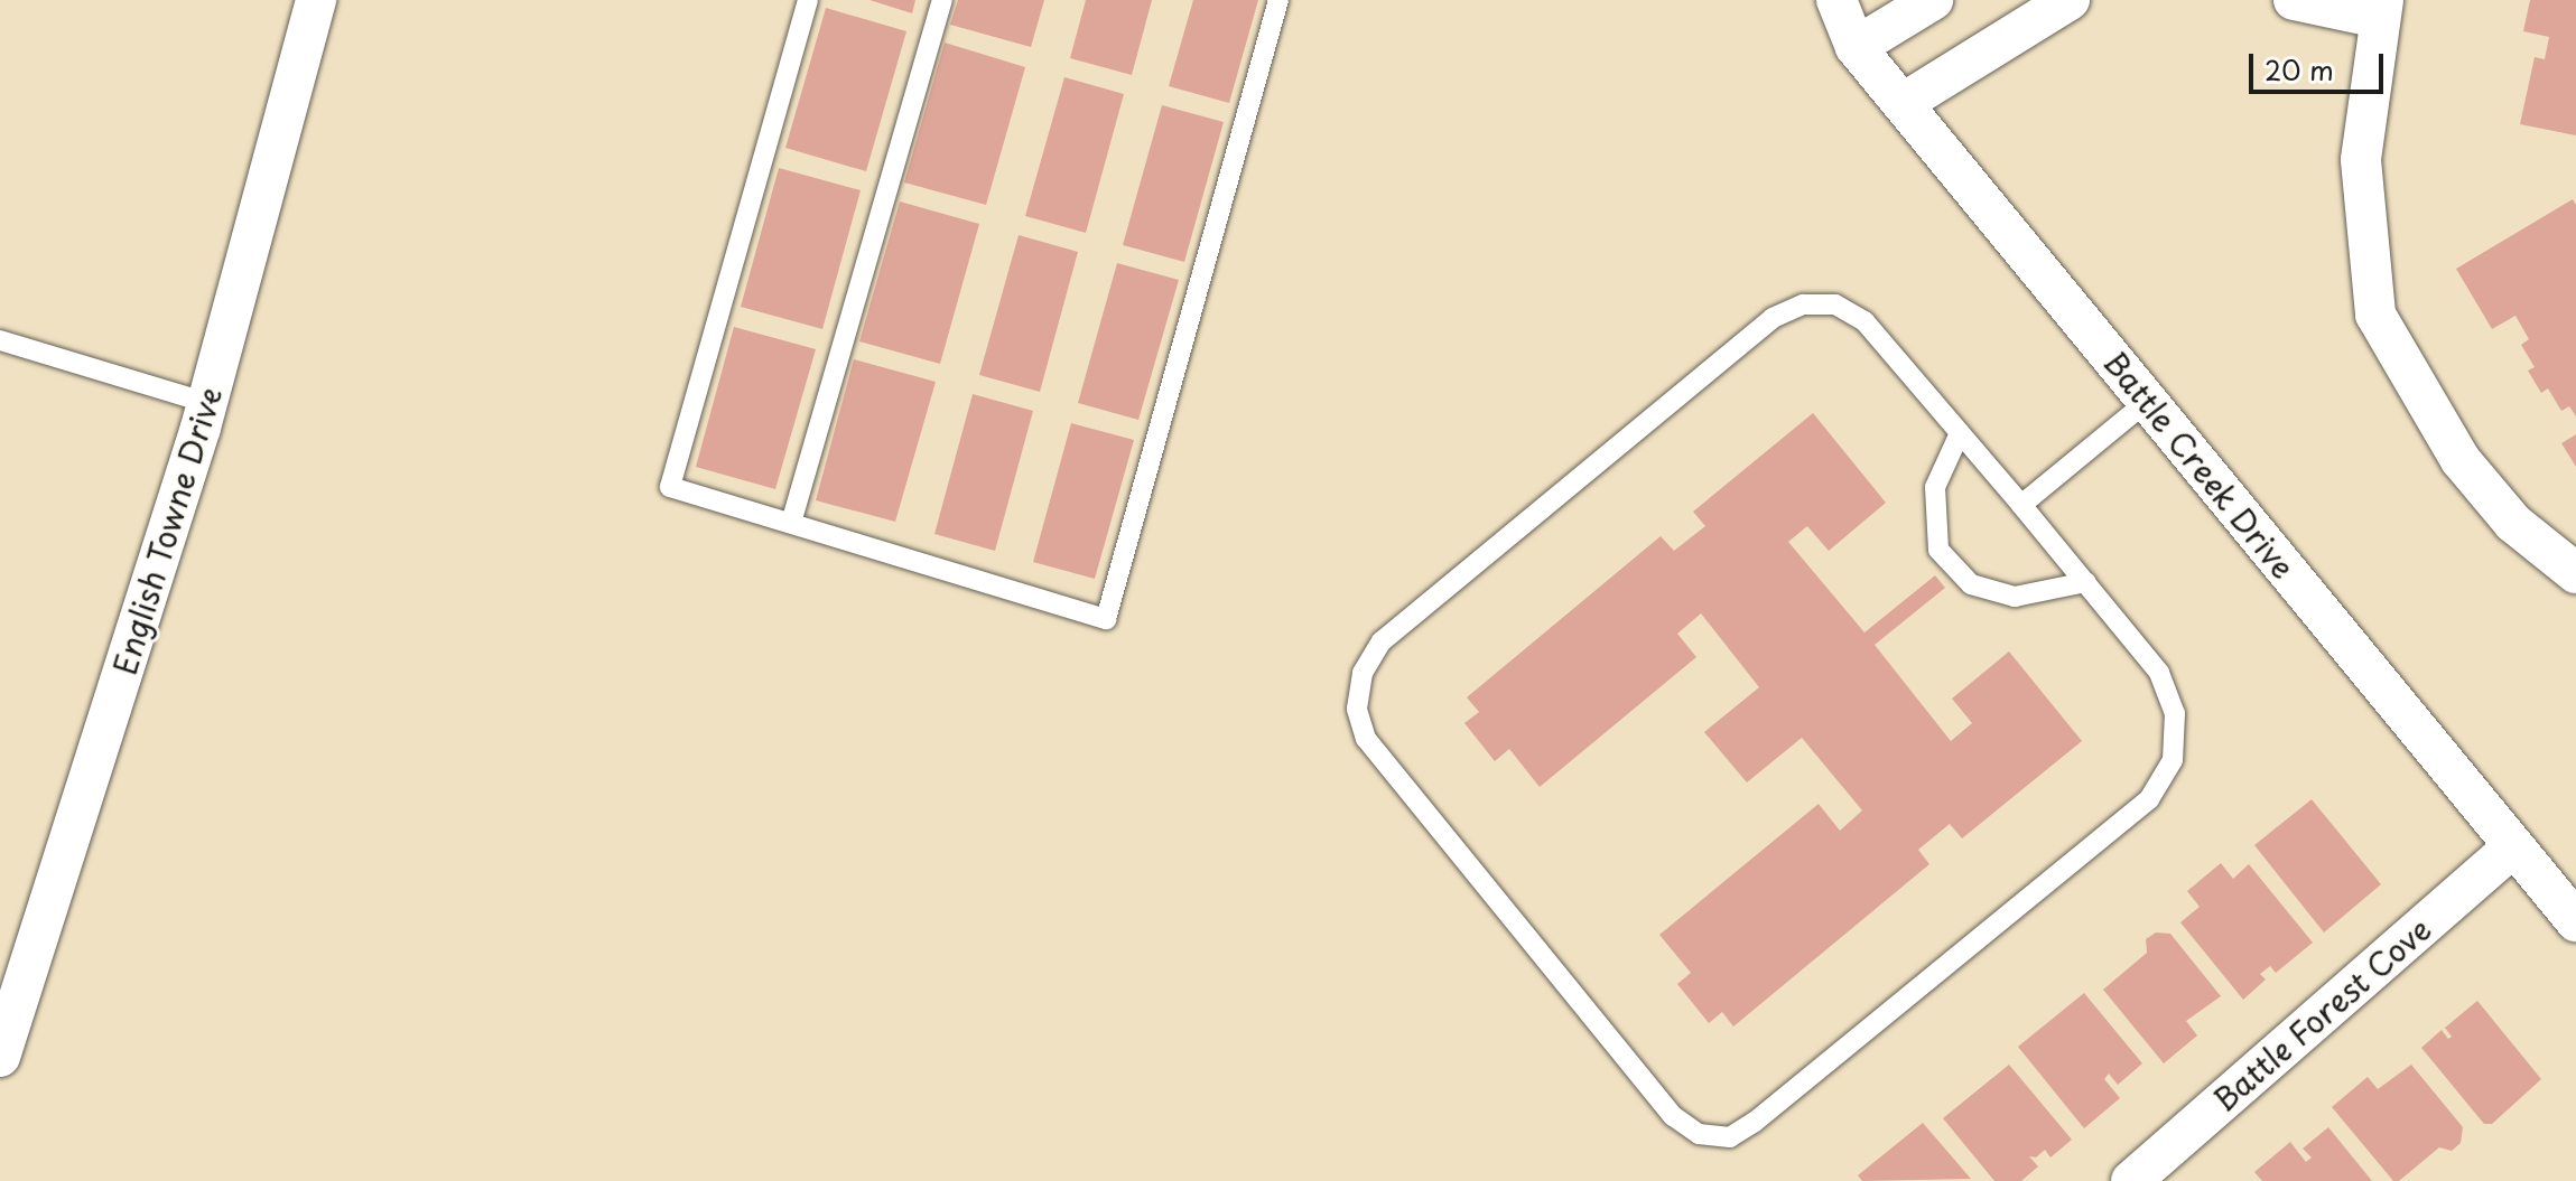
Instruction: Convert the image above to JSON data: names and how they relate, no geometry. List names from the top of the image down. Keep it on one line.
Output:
{"streets":{"street":["Battle Creek Drive","English Towne Drive","Battle Forest Cove"]},"crossings":[["Battle Creek Drive","Battle Forest Cove"]],"scale_bar":"20 m"}
